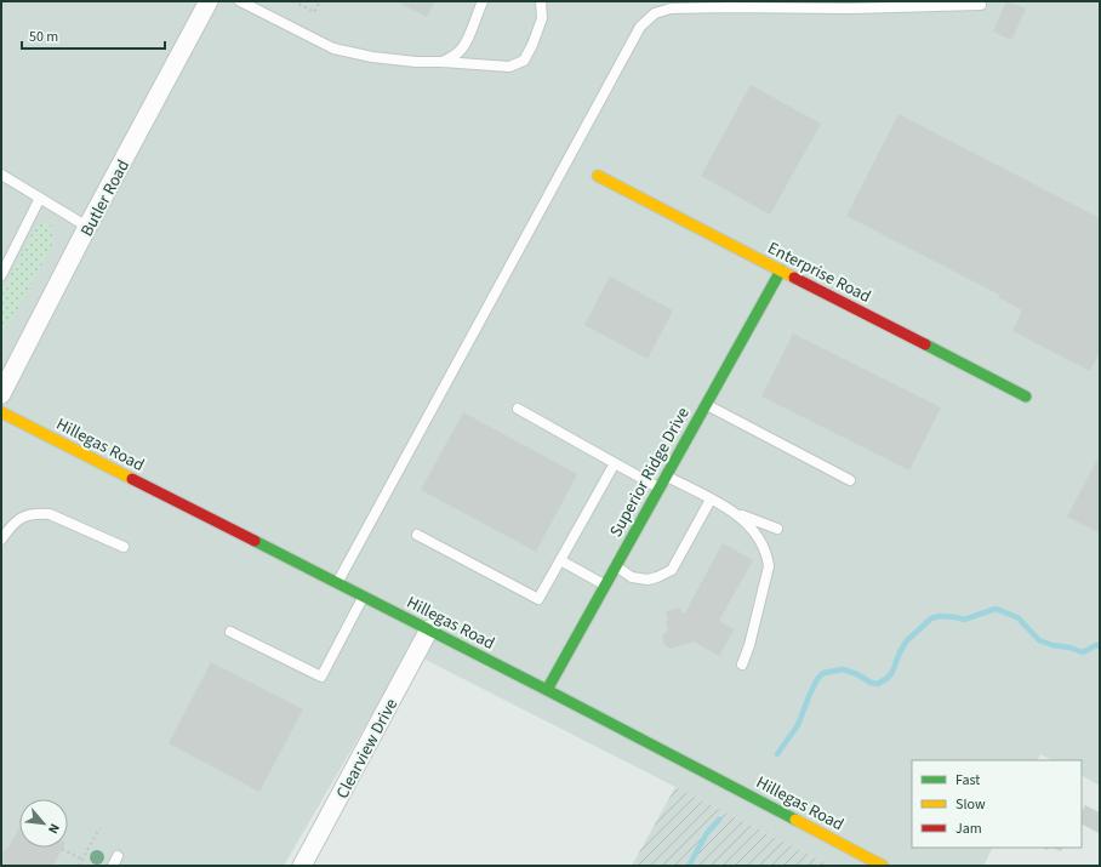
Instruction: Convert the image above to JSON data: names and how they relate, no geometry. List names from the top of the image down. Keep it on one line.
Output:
{"streets":{"main road":["Enterprise Road","Hillegas Road","Superior Ridge Drive"],"street":["Butler Road","Clearview Drive"]},"crossings":[["Enterprise Road","Superior Ridge Drive"],["Hillegas Road","Superior Ridge Drive"],["Hillegas Road","Clearview Drive"]],"legend":["Fast","Slow","Jam"],"scale_bar":"50 m","north":"bottom right"}
